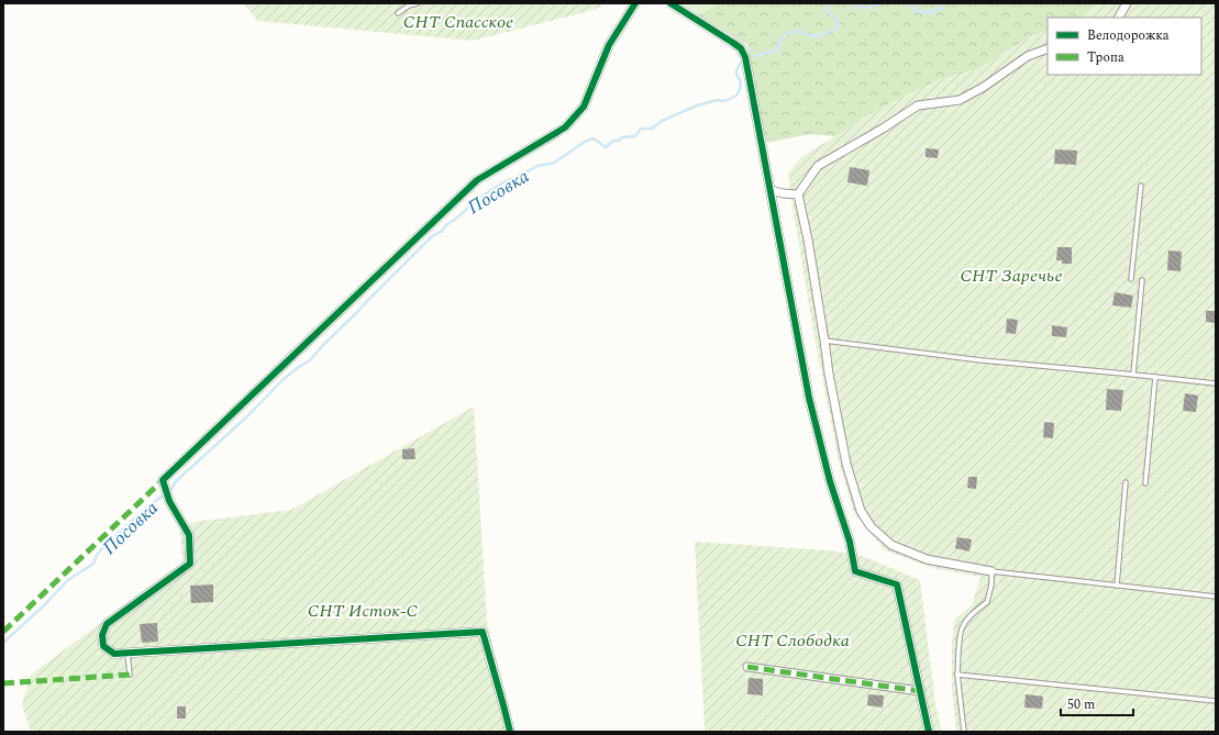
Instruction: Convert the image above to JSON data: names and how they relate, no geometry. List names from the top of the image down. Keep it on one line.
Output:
{"water":["Посовка"],"parks":["СНТ Спасское","СНТ Заречье","СНТ Исток-С","СНТ Слободка"],"legend":["Велодорожка","Тропа"],"scale_bar":"50 m"}
